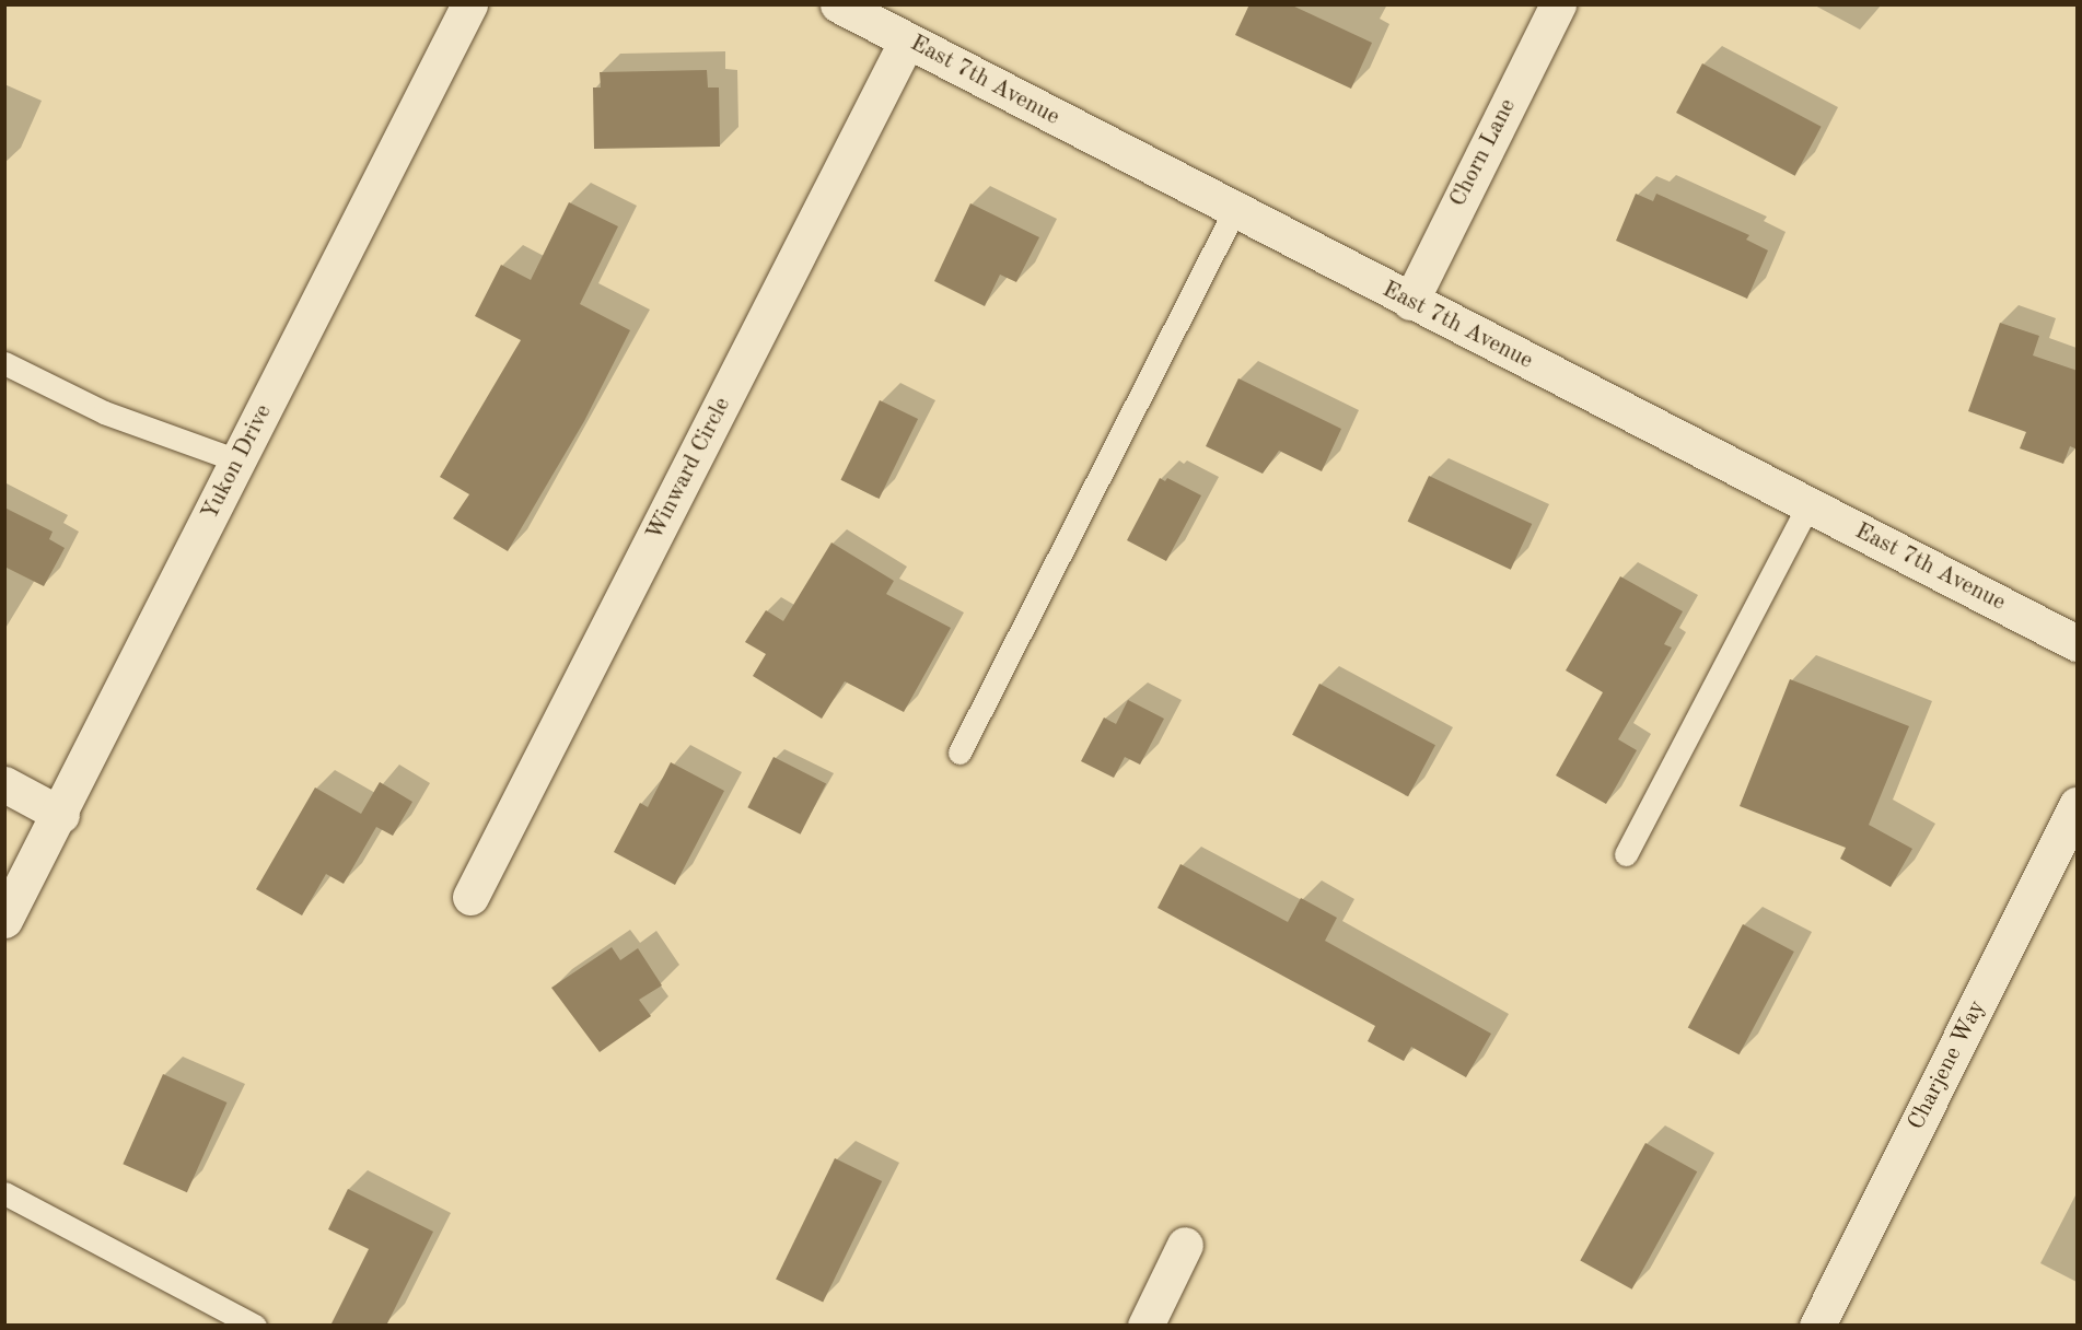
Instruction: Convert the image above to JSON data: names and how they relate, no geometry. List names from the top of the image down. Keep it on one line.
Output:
{"streets":{"street":["East 7th Avenue","Chorn Lane","Yukon Drive","Winward Circle","Charjene Way"]},"crossings":[["East 7th Avenue","Chorn Lane"],["East 7th Avenue","Winward Circle"]]}
